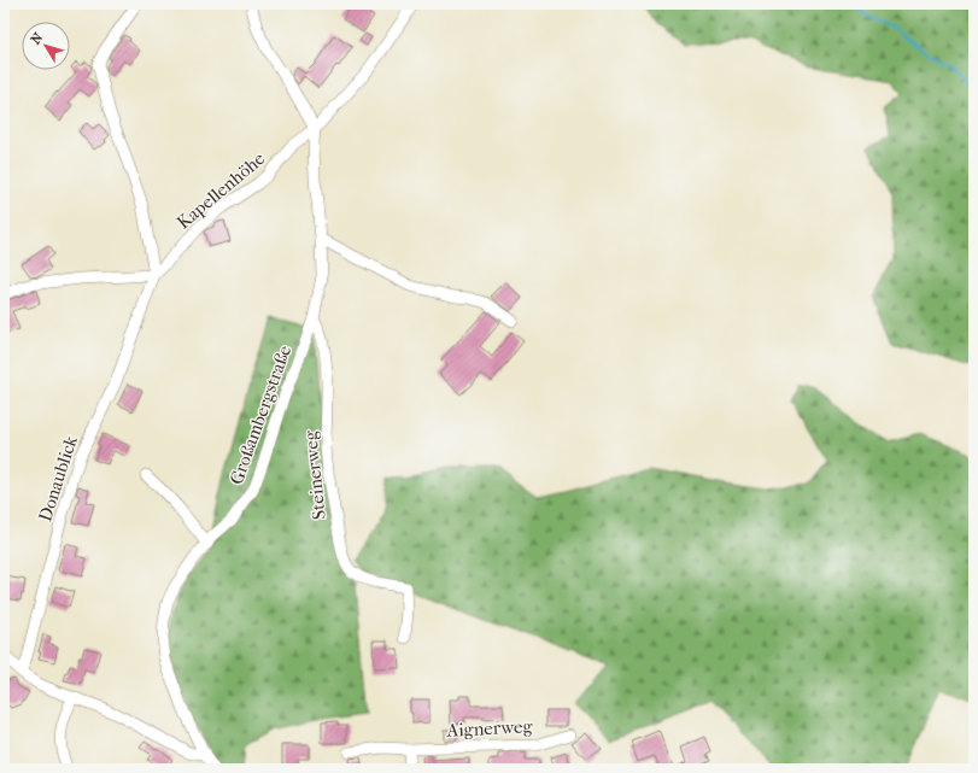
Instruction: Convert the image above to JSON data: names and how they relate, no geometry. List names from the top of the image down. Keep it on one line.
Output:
{"streets":{"street":["Kapellenhöhe","Großambergstraße","Steinerweg","Donaublick","Aignerweg"]},"crossings":[["Kapellenhöhe","Großambergstraße"],["Kapellenhöhe","Donaublick"],["Großambergstraße","Steinerweg"]],"north":"top left"}
